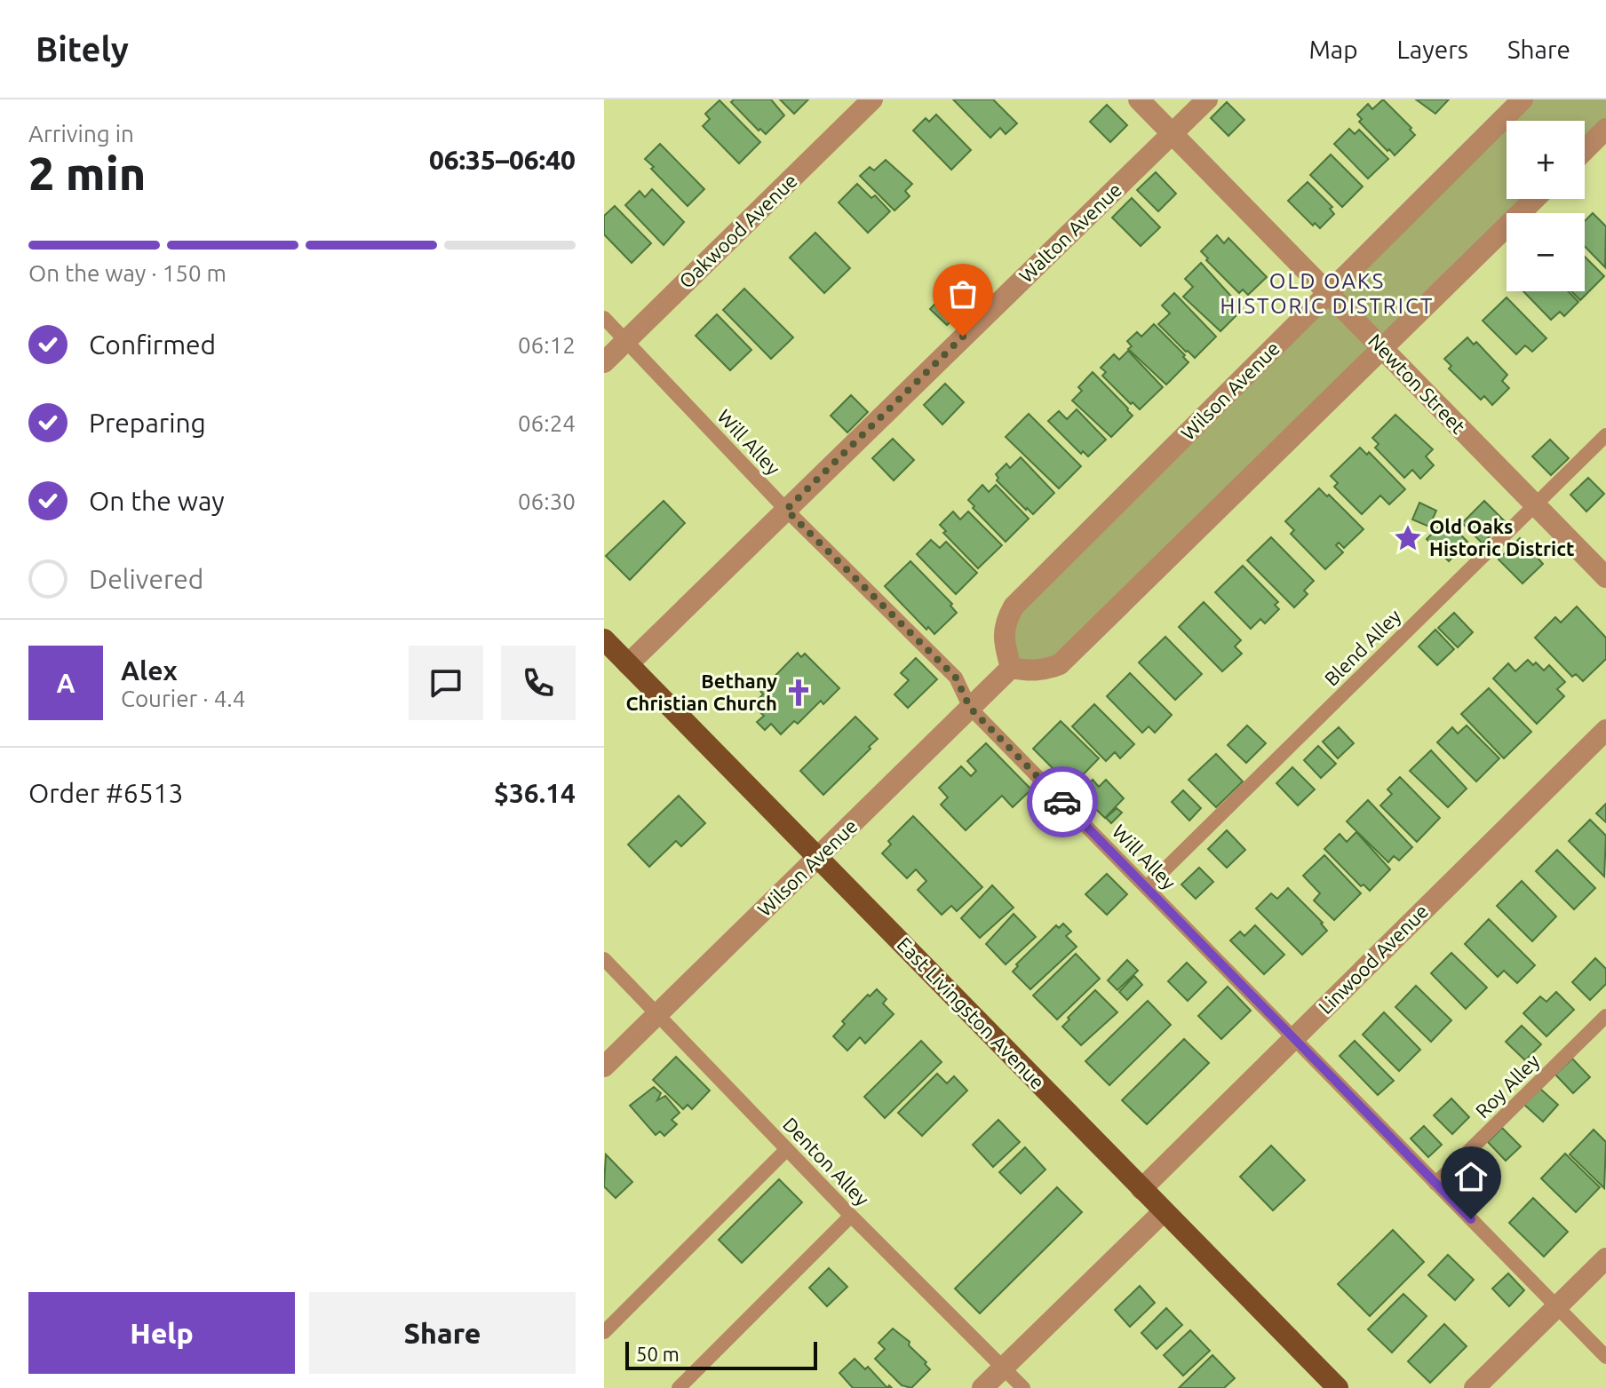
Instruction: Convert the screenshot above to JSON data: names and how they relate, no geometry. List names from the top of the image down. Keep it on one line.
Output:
{"streets":{"main road":["East Livingston Avenue"],"street":["Oakwood Avenue","Walton Avenue","Newton Street","Wilson Avenue","Linwood Avenue"],"lane":["Will Alley","Blend Alley","Roy Alley","Denton Alley"]},"crossings":[["Oakwood Avenue","Will Alley"],["Walton Avenue","Newton Street"],["Walton Avenue","Will Alley"],["Walton Avenue","East Livingston Avenue"],["Newton Street","Wilson Avenue"],["Newton Street","Blend Alley"],["Wilson Avenue","Will Alley"],["Wilson Avenue","East Livingston Avenue"],["Wilson Avenue","Denton Alley"],["Will Alley","Blend Alley"],["Will Alley","Linwood Avenue"],["Will Alley","Roy Alley"],["Linwood Avenue","East Livingston Avenue"]],"districts":["OLD OAKS HISTORIC DISTRICT"],"places":{"place":["Old Oaks Historic District"],"church":["Bethany Christian Church"]},"scale_bar":"50 m","page":{"header":"Bitely","nav":["Map","Layers","Share"],"heading":["2 min","Arriving in","06:35–06:40"],"panel":["Alex","Courier · 4.4","Order #6513","$36.14"],"map_buttons":["+","−"],"bar":"On the way · 150 m","list":[["Confirmed","06:12"],["Preparing","06:24"],["On the way","06:30"],"Delivered"],"round":"A","buttons":["Help","Share"],"scale":"50 m"}}
